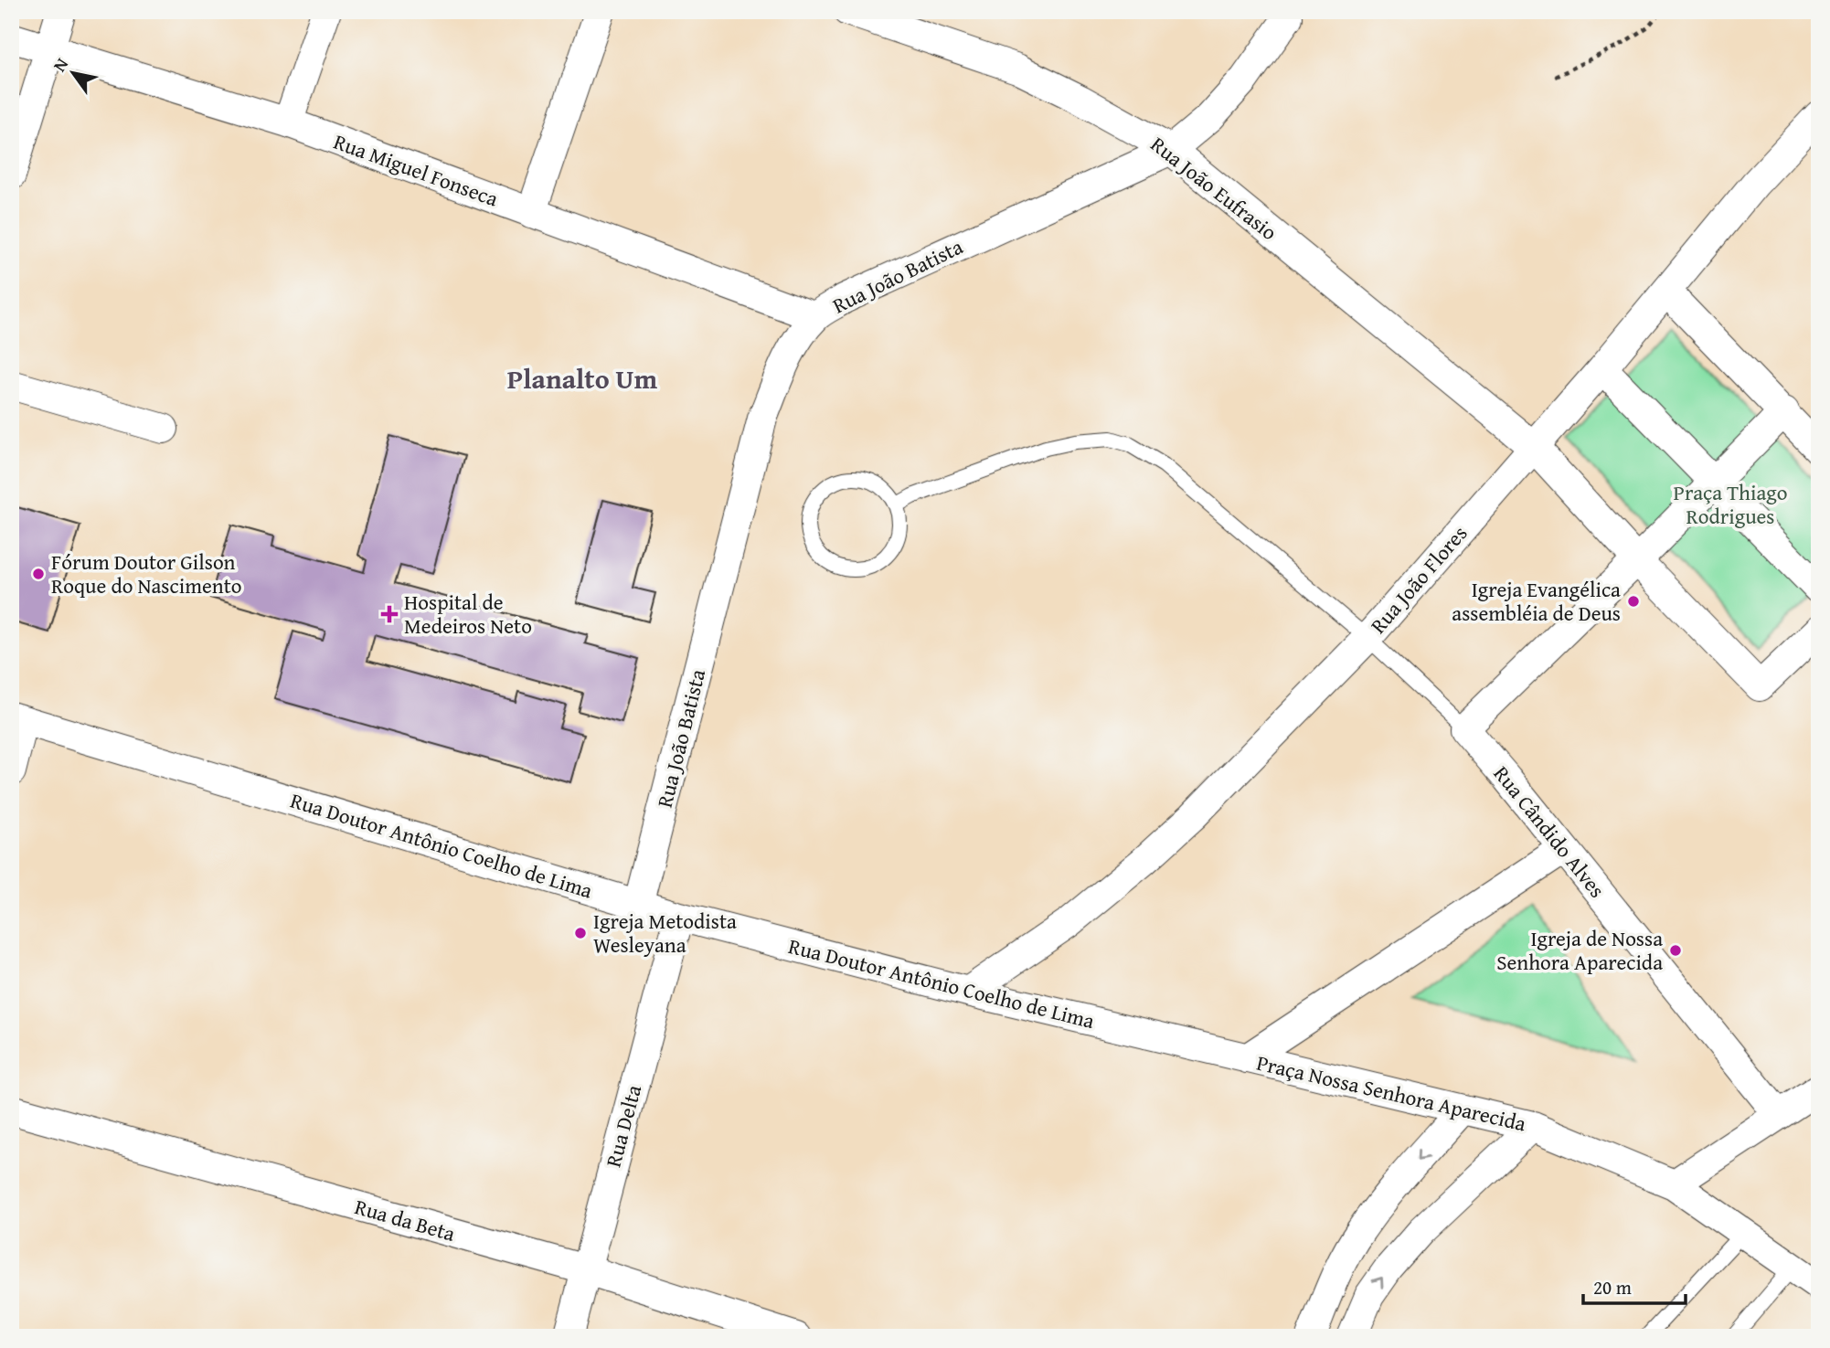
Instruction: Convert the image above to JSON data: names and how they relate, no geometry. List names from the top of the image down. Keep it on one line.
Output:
{"streets":{"street":["Rua Miguel Fonseca","Rua João Eufrasio","Rua João Batista","Rua João Flores","Rua Cândido Alves","Rua Doutor Antônio Coelho de Lima","Praça Nossa Senhora Aparecida","Rua Delta","Rua da Beta"]},"crossings":[["Rua Miguel Fonseca","Rua João Batista"],["Rua João Eufrasio","Rua João Batista"],["Rua João Eufrasio","Rua João Flores"],["Rua João Batista","Rua Doutor Antônio Coelho de Lima"],["Rua João Flores","Rua Doutor Antônio Coelho de Lima"],["Rua Cândido Alves","Praça Nossa Senhora Aparecida"],["Rua Doutor Antônio Coelho de Lima","Praça Nossa Senhora Aparecida"],["Rua Doutor Antônio Coelho de Lima","Rua Delta"],["Rua Delta","Rua da Beta"]],"districts":["Planalto Um"],"parks":["Praça Thiago Rodrigues"],"places":{"other":["Fórum Doutor Gilson Roque do Nascimento","Igreja Evangélica assembléia de Deus","Igreja Metodista Wesleyana","Igreja de Nossa Senhora Aparecida"],"health":["Hospital de Medeiros Neto"]},"scale_bar":"20 m","north":"top left"}
